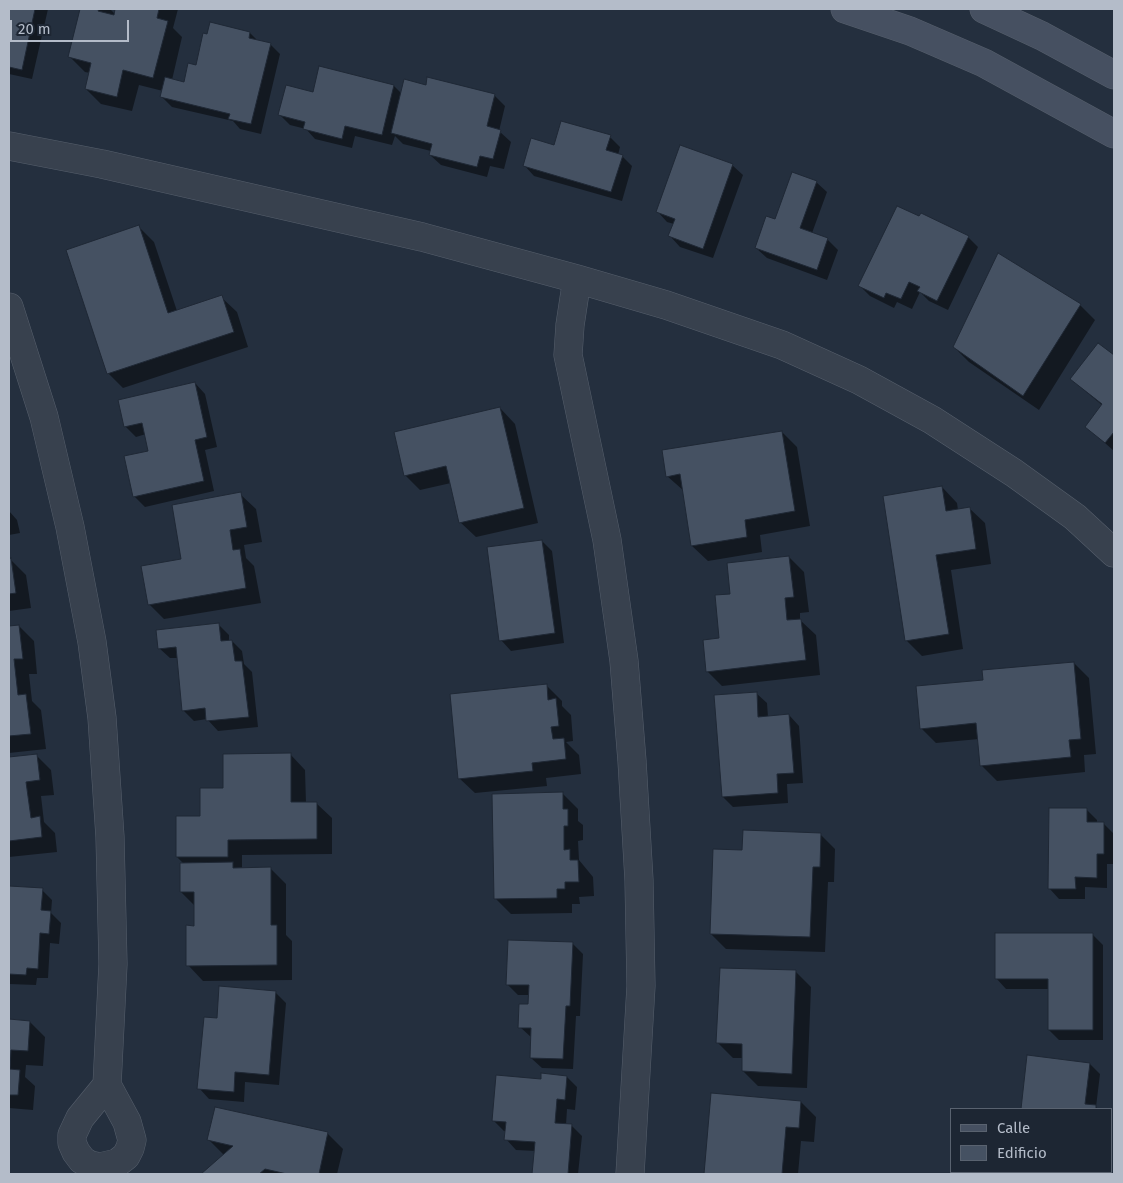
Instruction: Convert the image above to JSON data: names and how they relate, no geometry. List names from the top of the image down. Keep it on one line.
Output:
{"legend":["Calle","Edificio"],"scale_bar":"20 m"}
